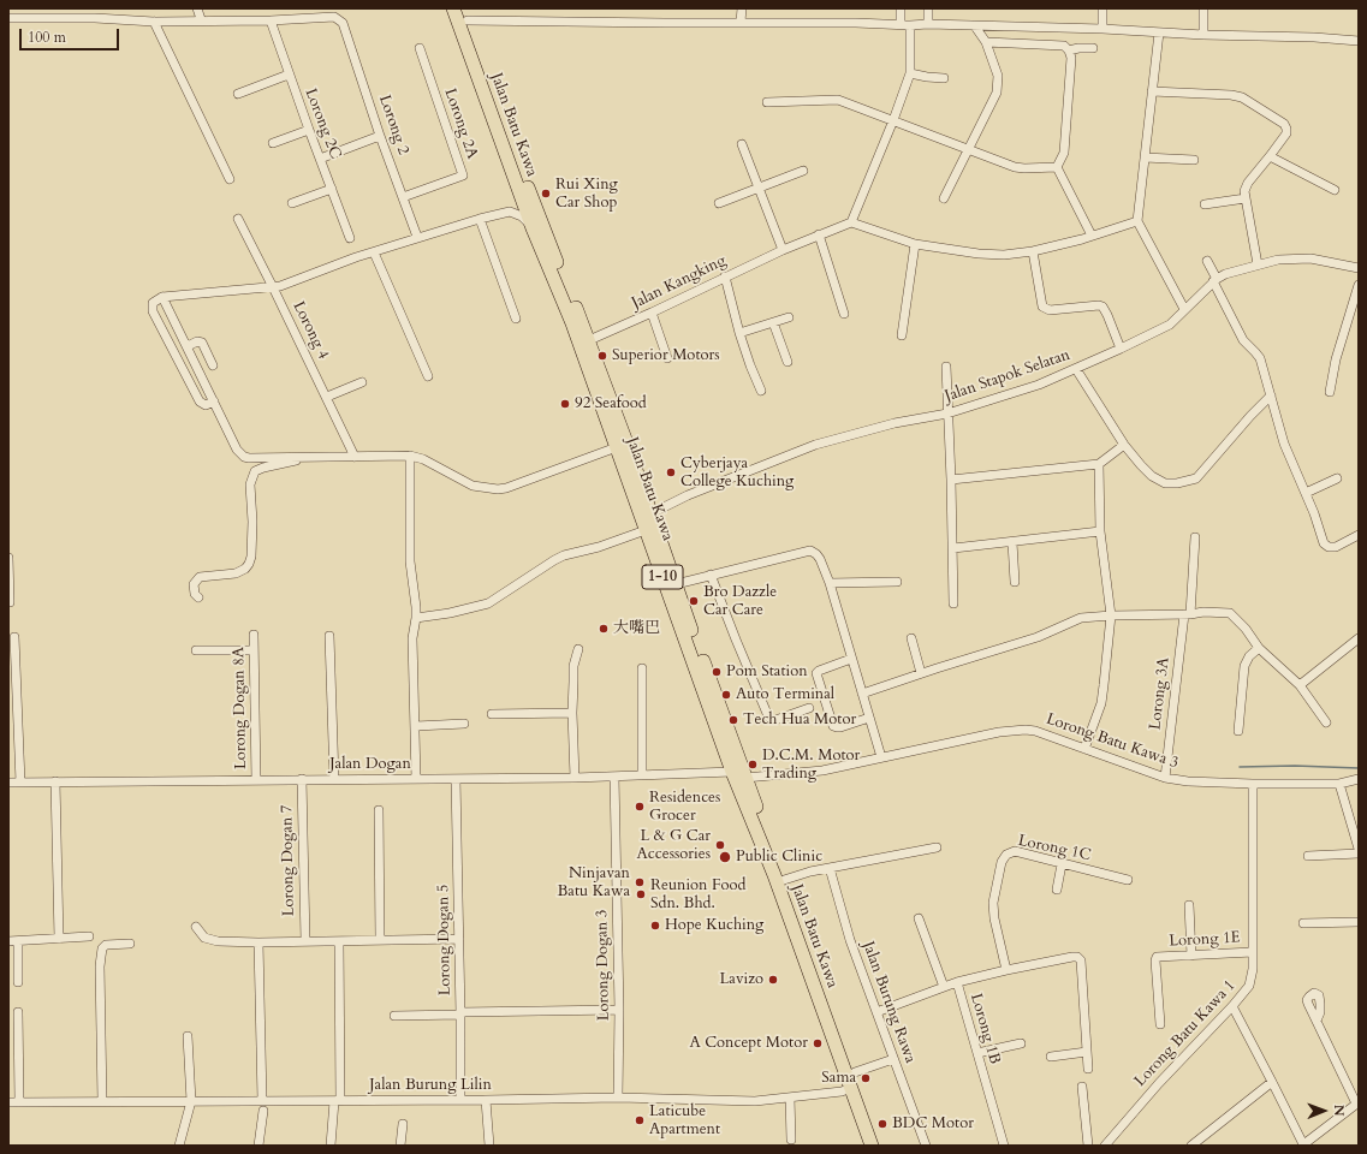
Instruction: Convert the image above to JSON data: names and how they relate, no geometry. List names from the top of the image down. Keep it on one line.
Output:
{"streets":{"highway":["Jalan Batu Kawa","1-10"],"street":["Lorong 2C","Lorong 2A","Lorong 2","Jalan Kangking","Lorong 4","Jalan Stapok Selatan","Lorong 3A","Lorong Dogan 8A","Lorong Batu Kawa 3","Jalan Dogan","Lorong 1C","Lorong Dogan 7","Lorong Dogan 5","Lorong 1E","Lorong Dogan 3","Jalan Burung Rawa","Lorong 1B","Lorong Batu Kawa 1","Jalan Burung Lilin"]},"crossings":[["Lorong 2C","Lorong 2"],["Lorong 2A","Lorong 2"],["Jalan Batu Kawa","Jalan Kangking"],["Jalan Batu Kawa","Jalan Stapok Selatan"],["Jalan Batu Kawa","Lorong Batu Kawa 3"],["Jalan Batu Kawa","Jalan Dogan"],["Jalan Batu Kawa","Jalan Burung Lilin"],["Lorong 3A","Lorong Batu Kawa 3"],["Lorong Dogan 8A","Jalan Dogan"],["Lorong Batu Kawa 3","Lorong Batu Kawa 1"],["Jalan Dogan","Lorong Dogan 7"],["Jalan Dogan","Lorong Dogan 5"],["Jalan Dogan","Lorong Dogan 3"],["Lorong 1C","Lorong 1B"],["Lorong Dogan 5","Jalan Burung Lilin"],["Lorong 1E","Lorong Batu Kawa 1"],["Lorong Dogan 3","Jalan Burung Lilin"]],"places":["Rui Xing Car Shop","Superior Motors","92 Seafood","Cyberjaya College Kuching","Bro Dazzle Car Care","大嘴巴","Pom Station","Auto Terminal","Tech Hua Motor","D.C.M. Motor Trading","Residences Grocer","L & G Car Accessories","Public Clinic","Ninjavan Batu Kawa","Reunion Food Sdn. Bhd.","Hope Kuching","Lavizo","A Concept Motor","Sama","Laticube Apartment","BDC Motor"],"scale_bar":"100 m","north":"right"}
